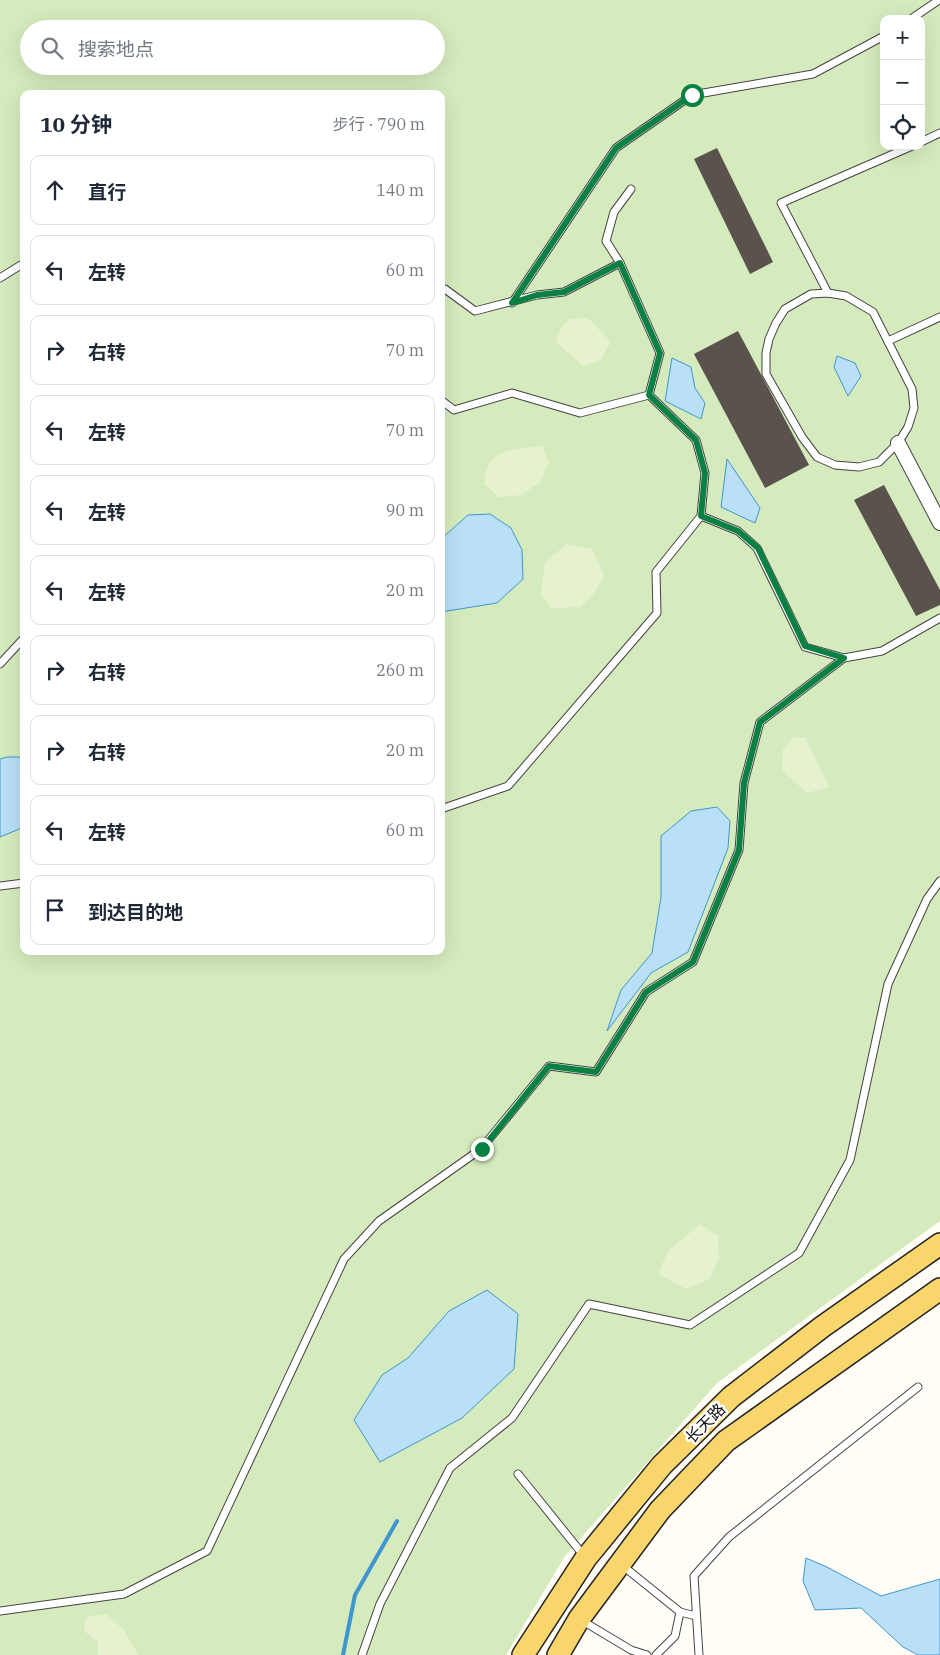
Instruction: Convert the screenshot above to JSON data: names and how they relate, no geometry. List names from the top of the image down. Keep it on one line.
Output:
{"streets":{"main road":["长天路"]},"page":{"map_buttons":["+","−"],"search":"搜索地点","heading":["10 分钟","步行 · 790 m"],"list":[["直行","140 m"],["左转","60 m"],["右转","70 m"],["左转","70 m"],["左转","90 m"],["左转","20 m"],["右转","260 m"],["右转","20 m"],["左转","60 m"],"到达目的地"]}}
